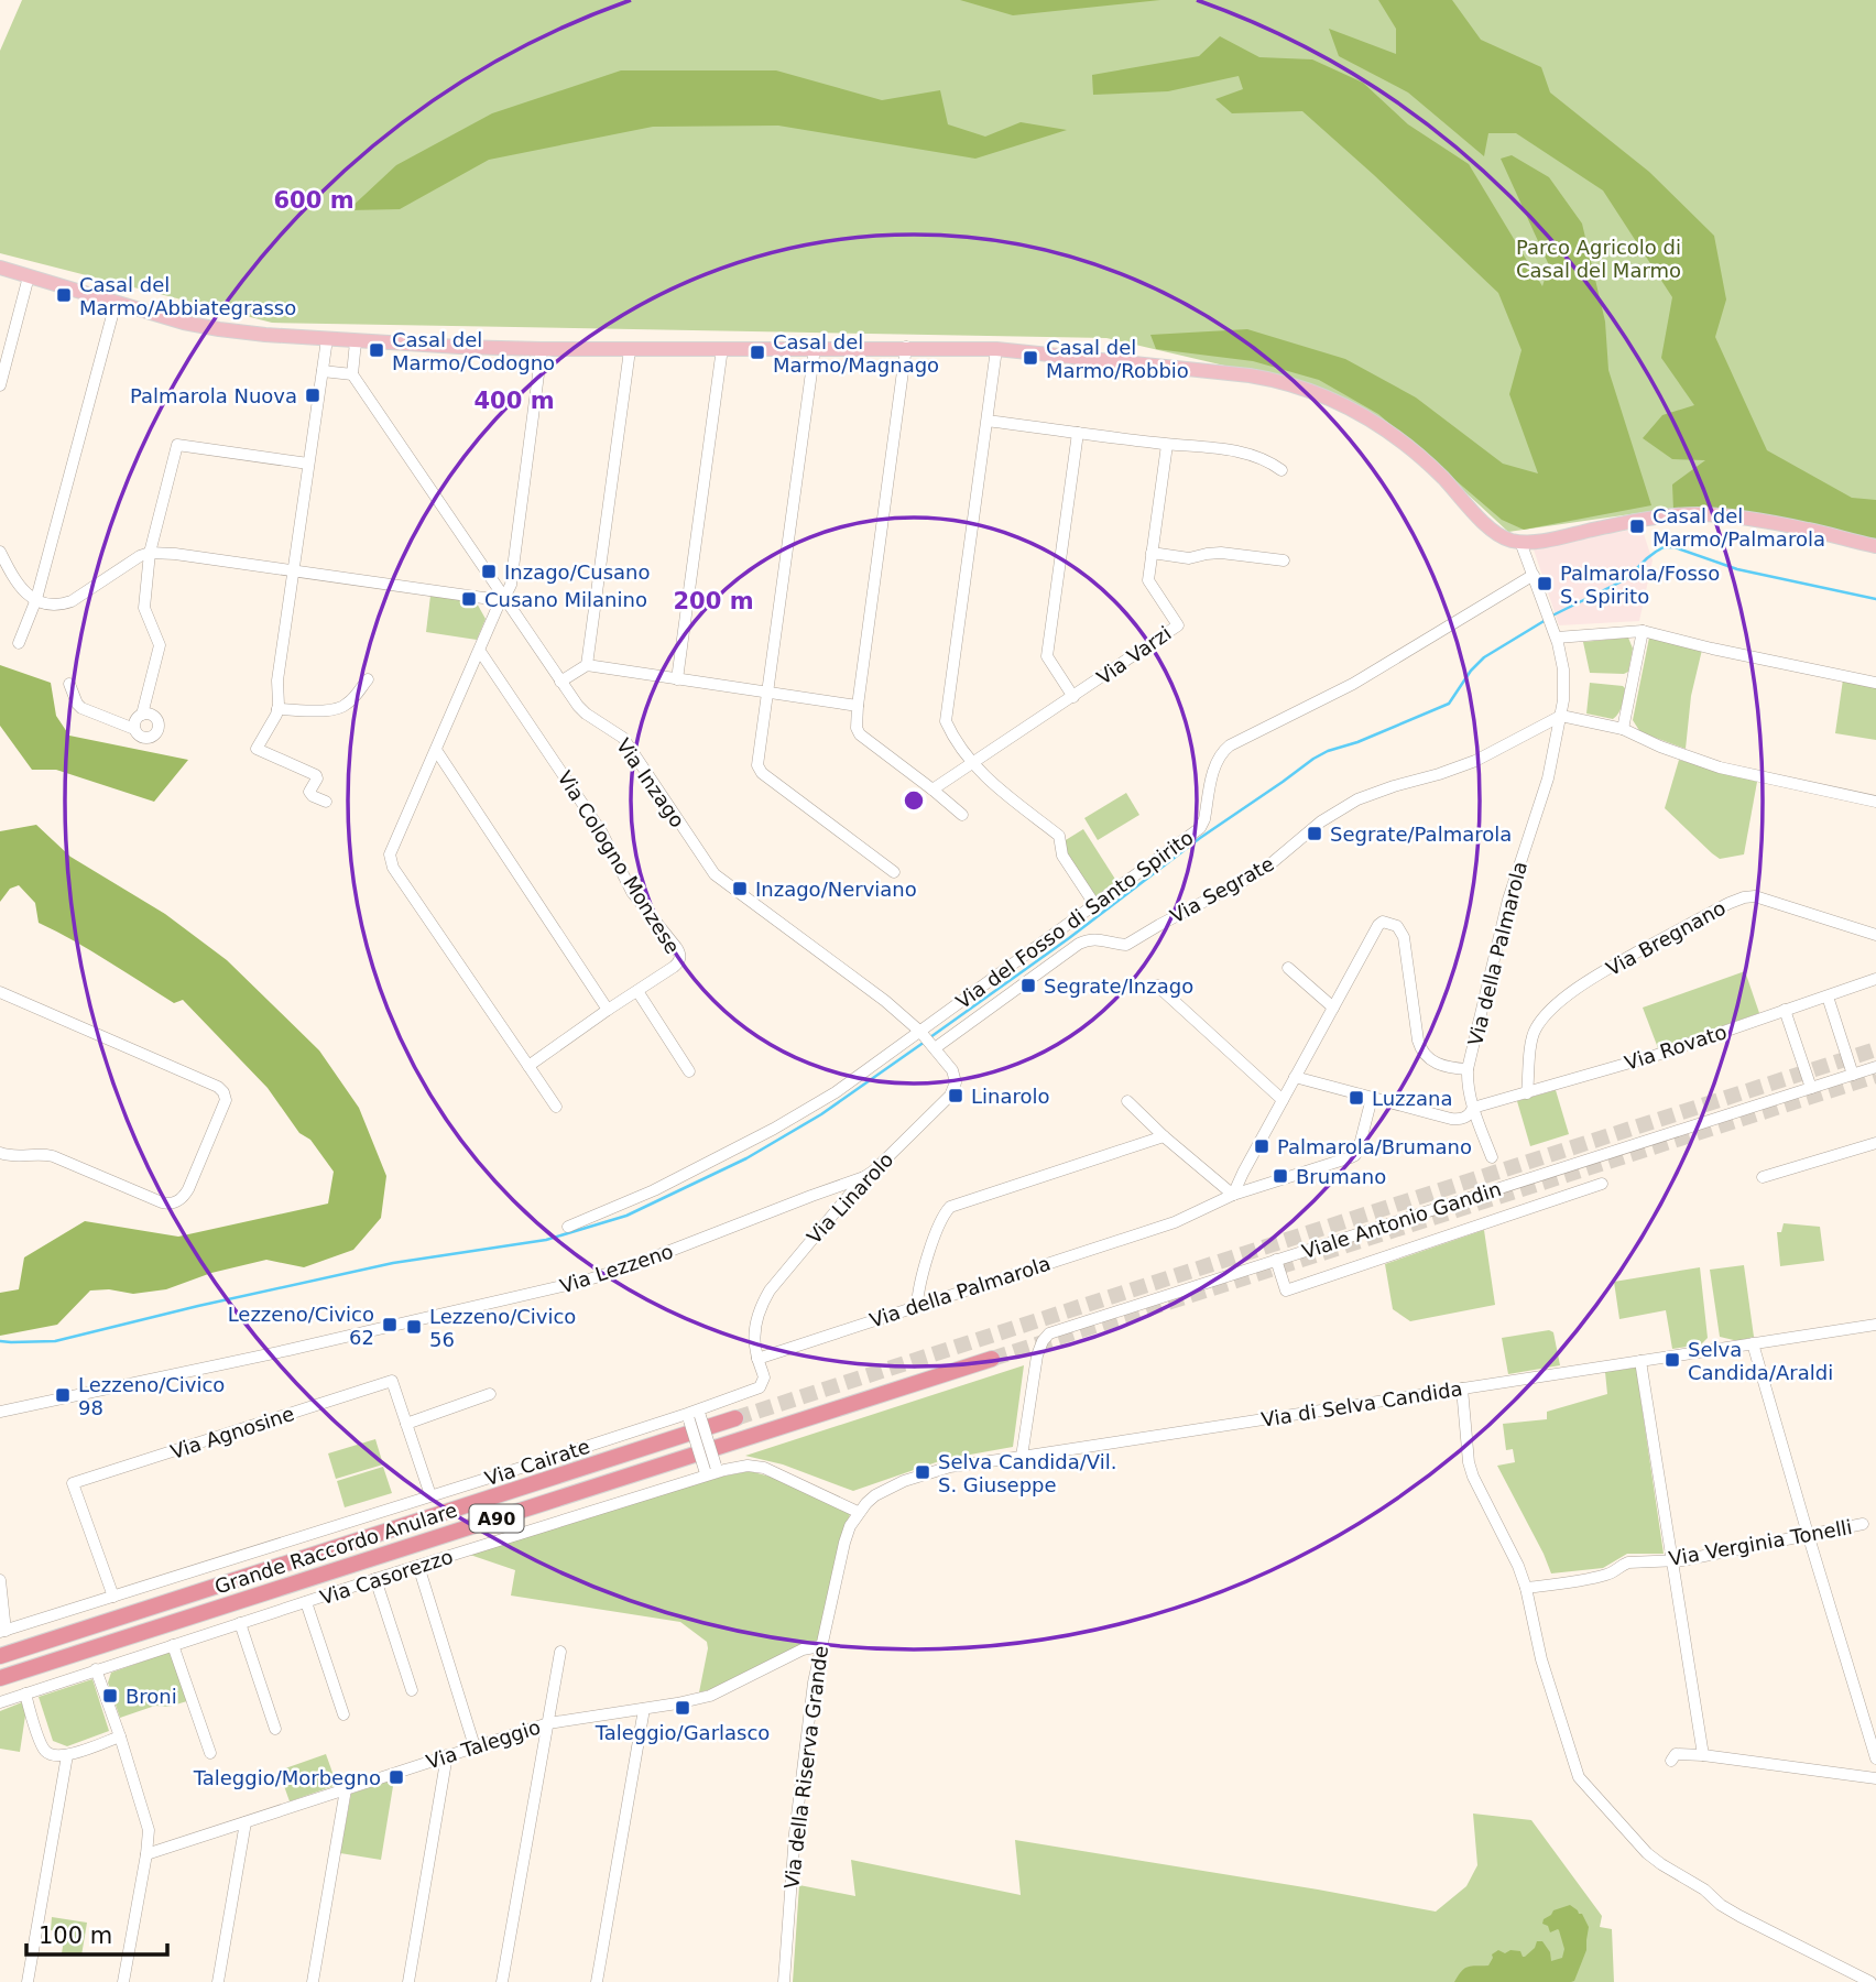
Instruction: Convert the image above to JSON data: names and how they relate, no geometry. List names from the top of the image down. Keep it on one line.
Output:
{"streets":{"highway":["A90","Grande Raccordo Anulare"],"street":["Via Varzi","Via Inzago","Via Cologno Monzese","Via Segrate","Via del Fosso di Santo Spirito","Via Bregnano","Via della Palmarola","Via Rovato","Via Linarolo","Viale Antonio Gandin","Via Lezzeno","Via di Selva Candida","Via Agnosine","Via Cairate","Via Verginia Tonelli","Via Casorezzo","Via Taleggio","Via della Riserva Grande"]},"crossings":[["Via Inzago","Via del Fosso di Santo Spirito"],["Via Inzago","Via Linarolo"],["Via Segrate","Via della Palmarola"],["Via Segrate","Via Linarolo"],["Via del Fosso di Santo Spirito","Via della Palmarola"],["Via del Fosso di Santo Spirito","Via Linarolo"],["Via Bregnano","Via Rovato"],["Via della Palmarola","Via Rovato"],["Via della Palmarola","Via Linarolo"],["Via Linarolo","Via Lezzeno"],["Via Linarolo","Via Cairate"],["Viale Antonio Gandin","Via di Selva Candida"],["Via di Selva Candida","Via Casorezzo"],["Via di Selva Candida","Via della Riserva Grande"],["Via Agnosine","Via Cairate"],["Via Casorezzo","Via della Riserva Grande"],["Via Taleggio","Via della Riserva Grande"]],"parks":["Parco Agricolo di Casal del Marmo"],"places":{"transit":["Casal del Marmo/Abbiategrasso","Casal del Marmo/Codogno","Casal del Marmo/Magnago","Casal del Marmo/Robbio","Palmarola Nuova","Casal del Marmo/Palmarola","Inzago/Cusano","Palmarola/Fosso S. Spirito","Cusano Milanino","Segrate/Palmarola","Inzago/Nerviano","Segrate/Inzago","Linarolo","Luzzana","Palmarola/Brumano","Brumano","Lezzeno/Civico 62","Lezzeno/Civico 56","Selva Candida/Araldi","Lezzeno/Civico 98","Selva Candida/Vil. S. Giuseppe","Broni","Taleggio/Garlasco","Taleggio/Morbegno"]},"scale_bar":"100 m","rings":["600 m","400 m","200 m"]}
